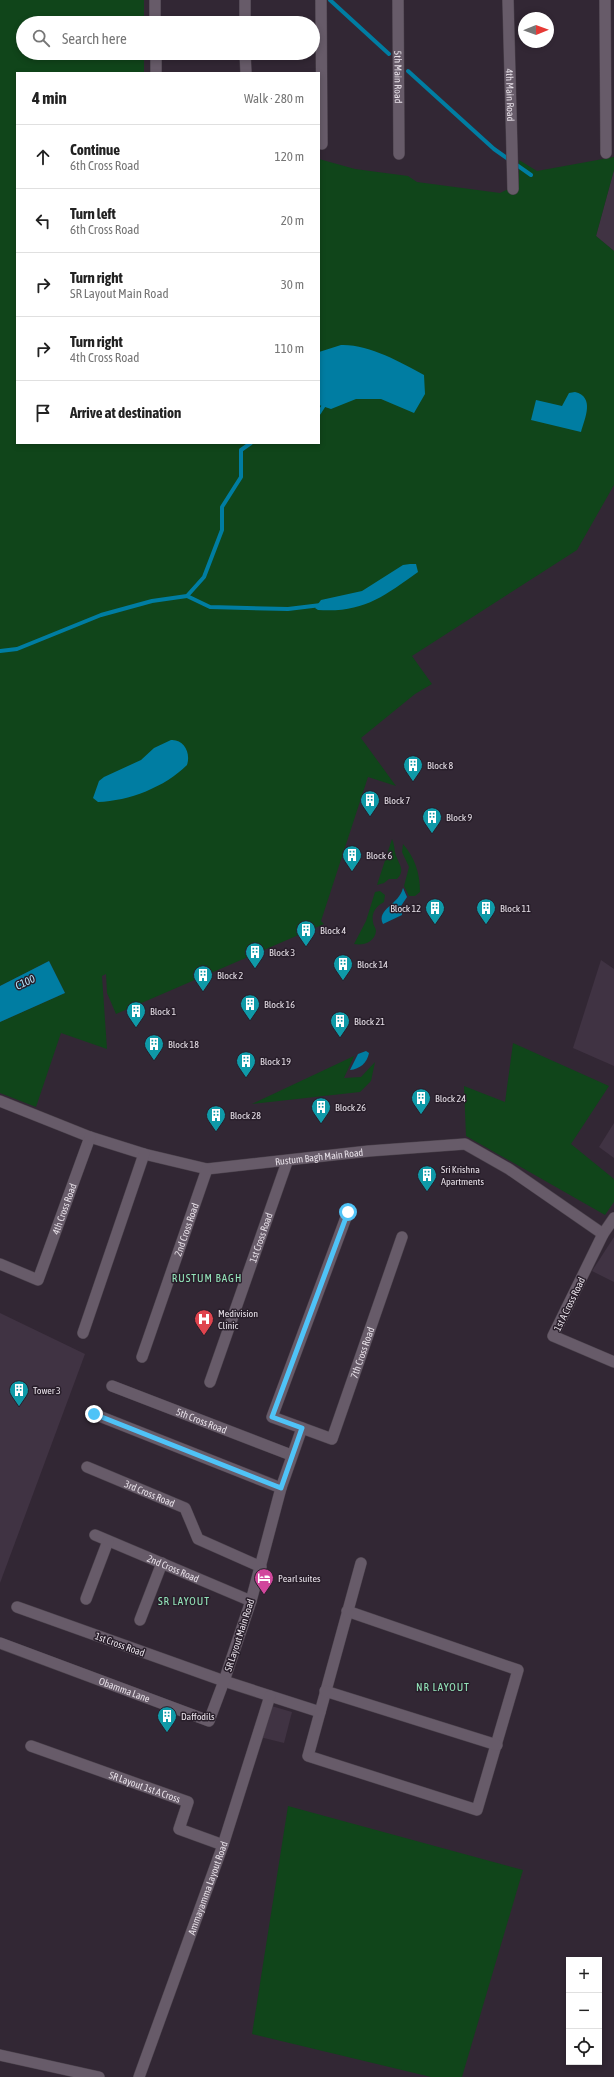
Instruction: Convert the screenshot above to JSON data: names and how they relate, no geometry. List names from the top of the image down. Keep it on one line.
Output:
{"streets":{"street":["5th Main Road","4th Main Road","Rustum Bagh Main Road","4th Cross Road","2nd Cross Road","1st Cross Road","1st A Cross Road","7th Cross Road","5th Cross Road","3rd Cross Road","SR Layout Main Road","Obamma Lane","SR Layout 1st A Cross","Ammayamma Layout Road"]},"crossings":[["Rustum Bagh Main Road","4th Cross Road"],["Rustum Bagh Main Road","2nd Cross Road"],["Rustum Bagh Main Road","1st Cross Road"],["Rustum Bagh Main Road","1st A Cross Road"],["2nd Cross Road","SR Layout Main Road"],["1st Cross Road","SR Layout Main Road"],["1st Cross Road","Obamma Lane"],["7th Cross Road","SR Layout Main Road"],["5th Cross Road","SR Layout Main Road"],["3rd Cross Road","SR Layout Main Road"],["SR Layout Main Road","Obamma Lane"],["SR Layout Main Road","Ammayamma Layout Road"],["SR Layout 1st A Cross","Ammayamma Layout Road"]],"districts":["RUSTUM BAGH","SR LAYOUT","NR LAYOUT"],"water":["C100"],"places":{"building":["Block 8","Block 7","Block 9","Block 6","Block 12","Block 11","Block 4","Block 3","Block 14","Block 2","Block 16","Block 1","Block 21","Block 18","Block 19","Block 24","Block 26","Block 28","Sri Krishna Apartments","Tower 3","Daffodils"],"hospital":["Medivision Clinic"],"hotel":["Pearl suites"]},"north":"right","page":{"search":"Search here","heading":["4 min","Walk · 280 m"],"list":[["Continue","6th Cross Road","120 m"],["Turn left","6th Cross Road","20 m"],["Turn right","SR Layout Main Road","30 m"],["Turn right","4th Cross Road","110 m"],"Arrive at destination"],"map_buttons":["+","−"]}}
